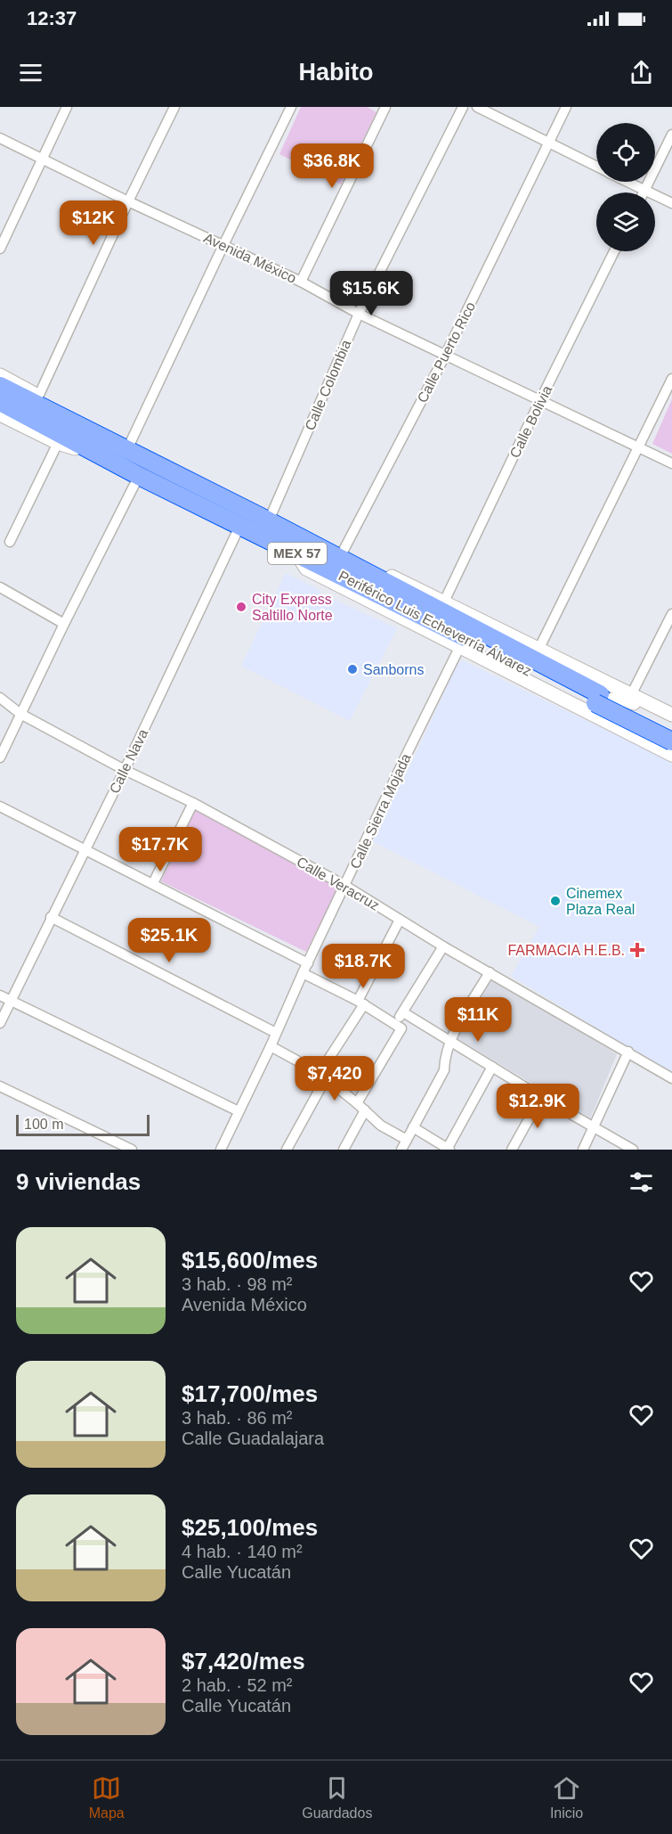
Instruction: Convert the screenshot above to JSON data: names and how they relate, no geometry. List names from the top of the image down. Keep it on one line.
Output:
{"streets":{"highway":["MEX 57","Periférico Luis Echeverría Álvarez"],"street":["Avenida México","Calle Puerto Rico","Calle Colombia","Calle Bolivia","Calle Nava","Calle Sierra Mojada","Calle Veracruz"]},"crossings":[["Avenida México","Calle Puerto Rico"],["Avenida México","Calle Colombia"],["Avenida México","Calle Bolivia"],["Calle Puerto Rico","Periférico Luis Echeverría Álvarez"],["Calle Colombia","Periférico Luis Echeverría Álvarez"],["Periférico Luis Echeverría Álvarez","Calle Nava"],["Calle Nava","Calle Veracruz"],["Calle Sierra Mojada","Calle Veracruz"]],"places":{"other":["City Express Saltillo Norte","Sanborns","Cinemex Plaza Real"],"health":["FARMACIA H.E.B."]},"scale_bar":"100 m","page":{"status":"12:37","header":"Habito","price":["$36.8K","$12K","$15.6K","$17.7K","$25.1K","$18.7K","$11K","$7,420","$12.9K"],"scale":"100 m","heading":"9 viviendas","list":[{"name":"$15,600/mes","note":"3 hab. · 98 m² · Avenida México"},{"name":"$17,700/mes","note":"3 hab. · 86 m² · Calle Guadalajara"},{"name":"$25,100/mes","note":"4 hab. · 140 m² · Calle Yucatán"},{"name":"$7,420/mes","note":"2 hab. · 52 m² · Calle Yucatán"}],"tabs":["Mapa","Guardados","Inicio"]}}
